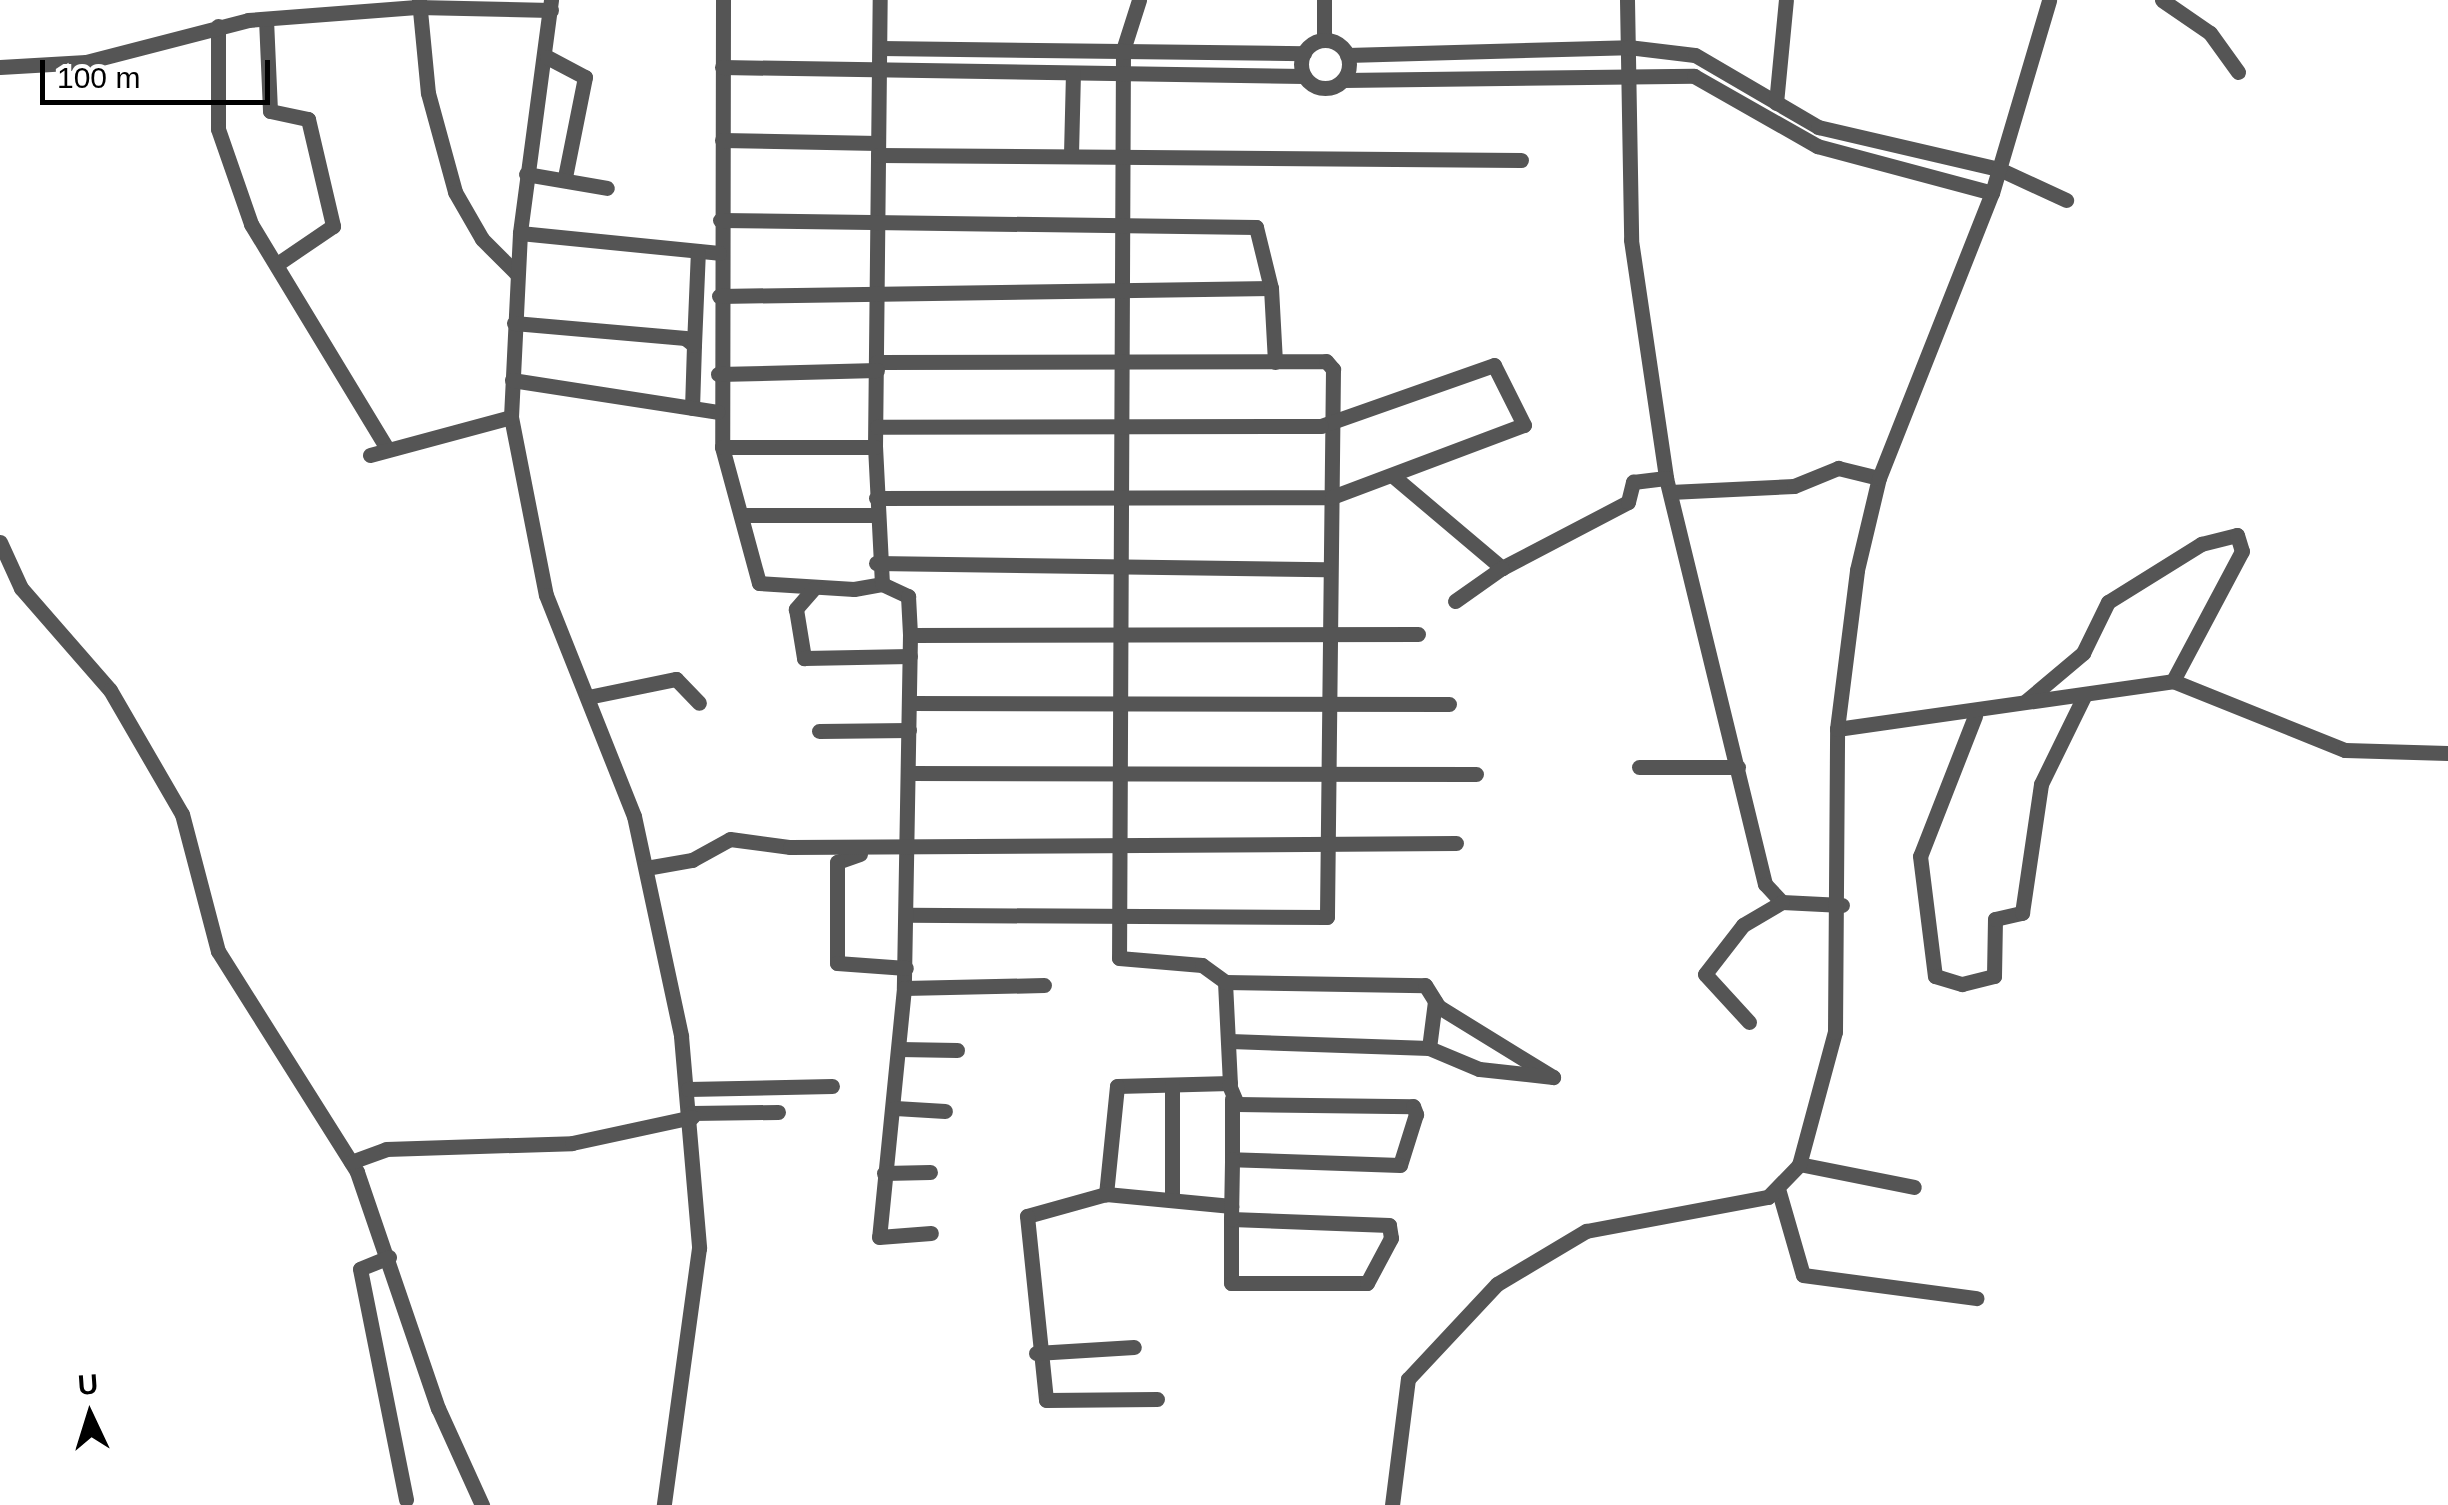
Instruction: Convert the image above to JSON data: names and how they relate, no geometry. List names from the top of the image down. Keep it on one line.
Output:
{"scale_bar":"100 m","north":"top"}
